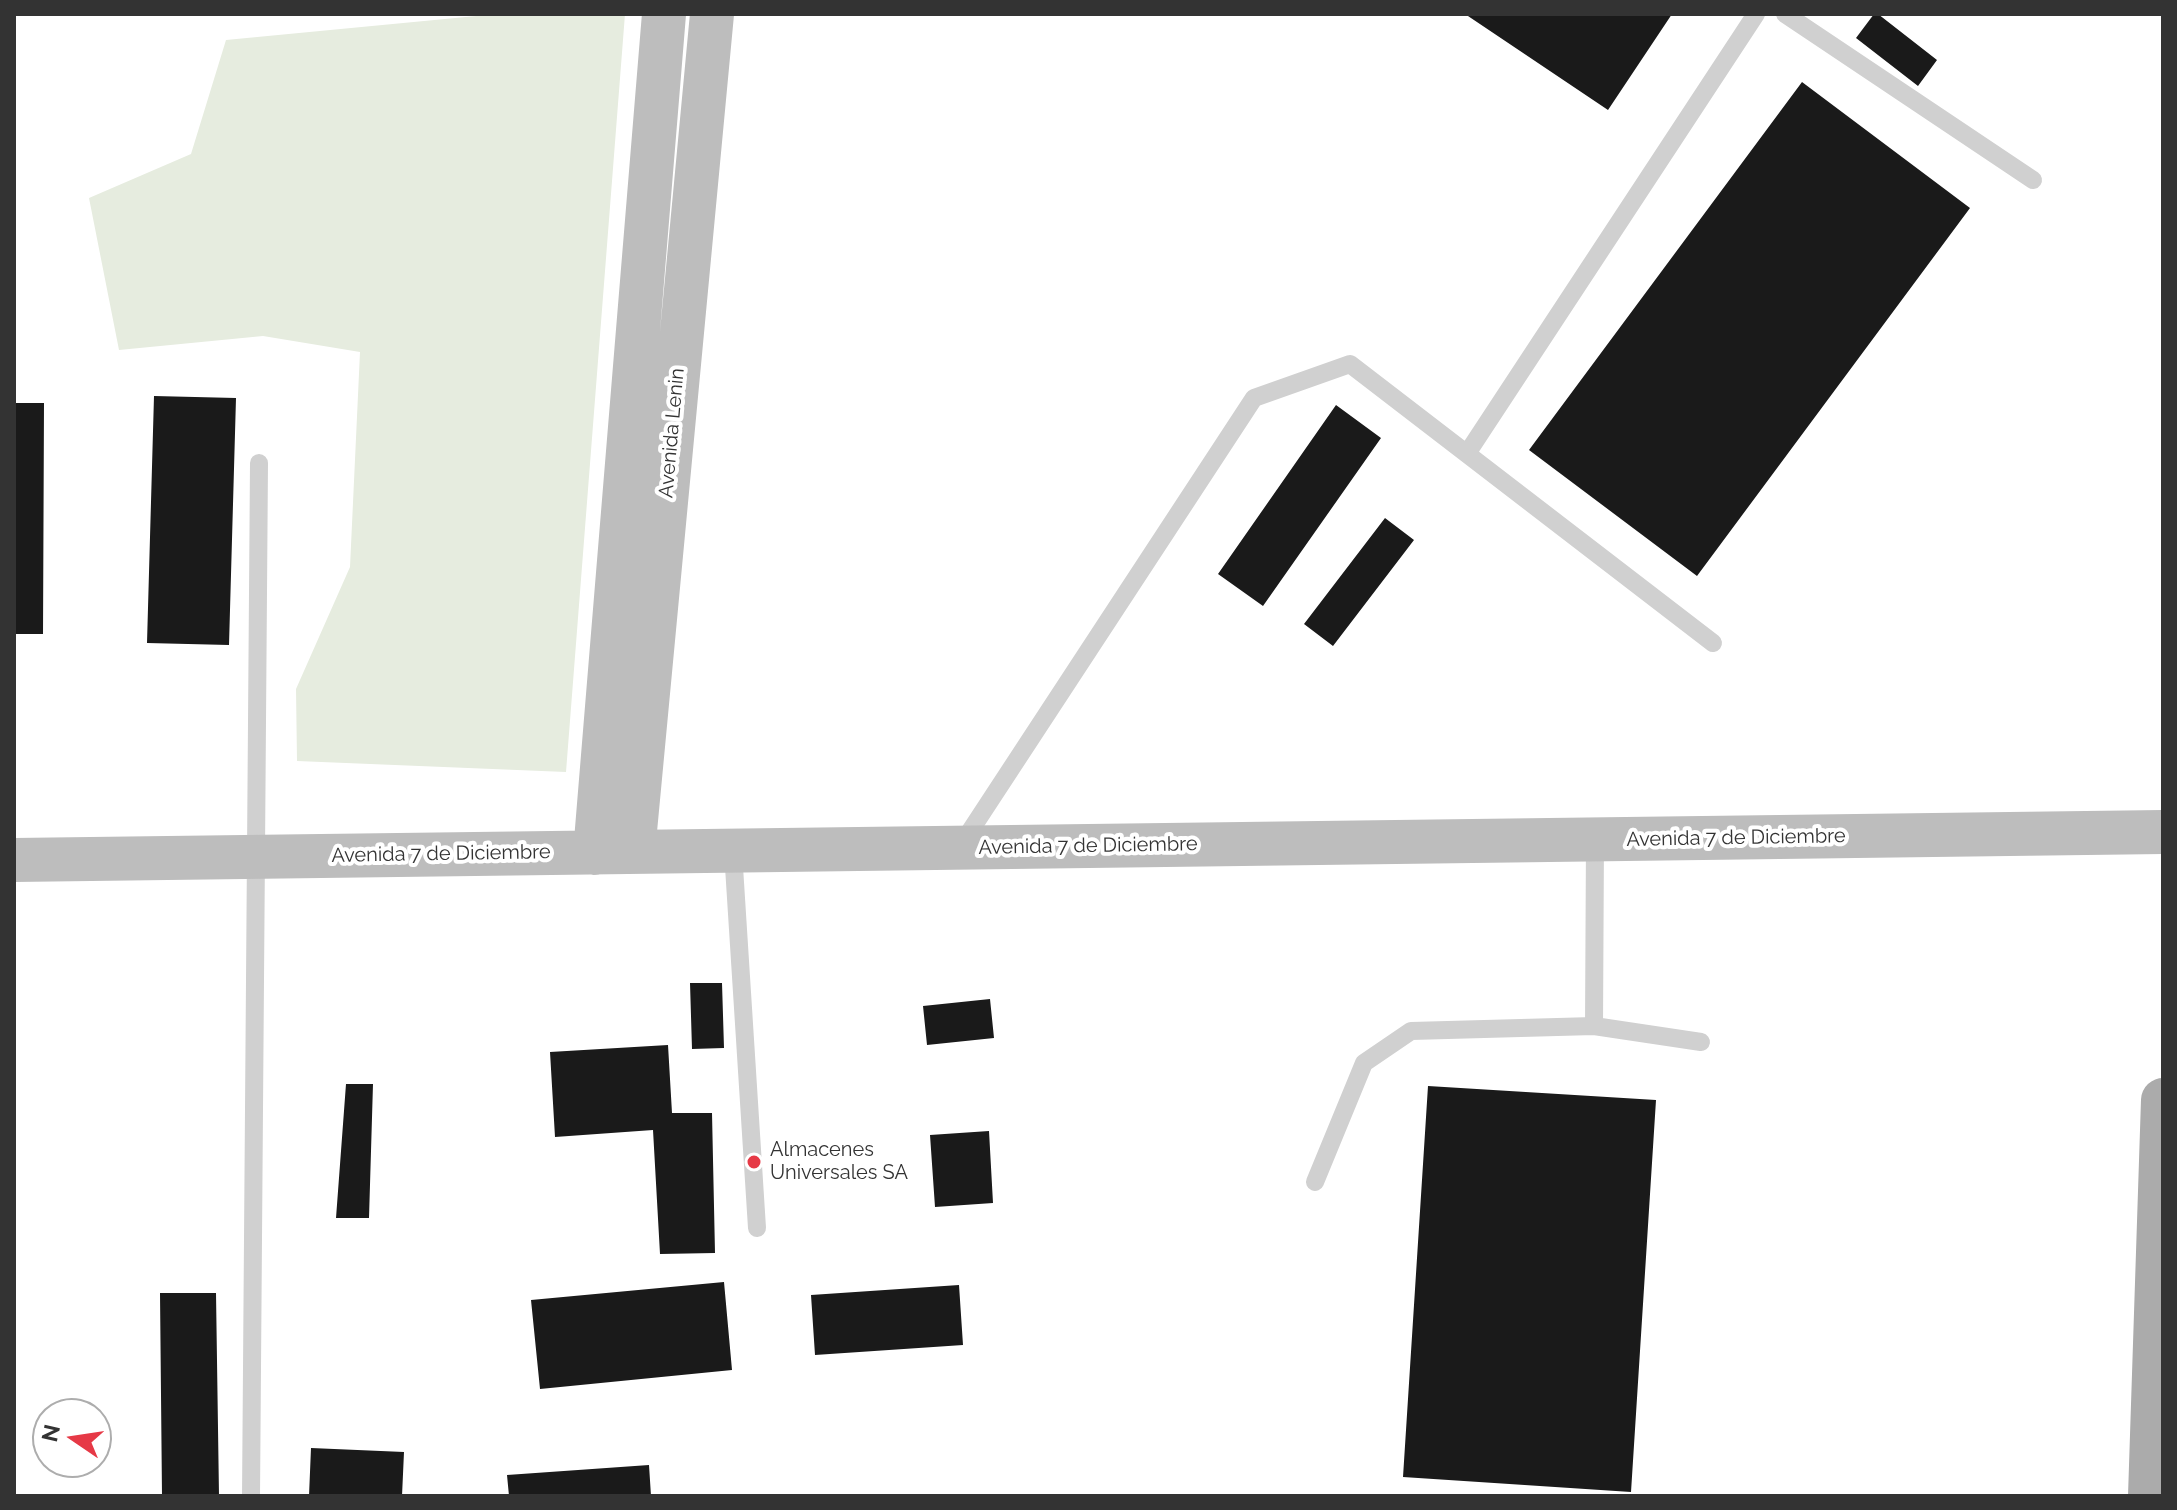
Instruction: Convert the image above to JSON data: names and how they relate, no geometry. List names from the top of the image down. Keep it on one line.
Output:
{"streets":{"main road":["Avenida Lenin","Avenida 7 de Diciembre"]},"crossings":[["Avenida Lenin","Avenida 7 de Diciembre"]],"places":["Almacenes Universales SA"],"north":"left"}
